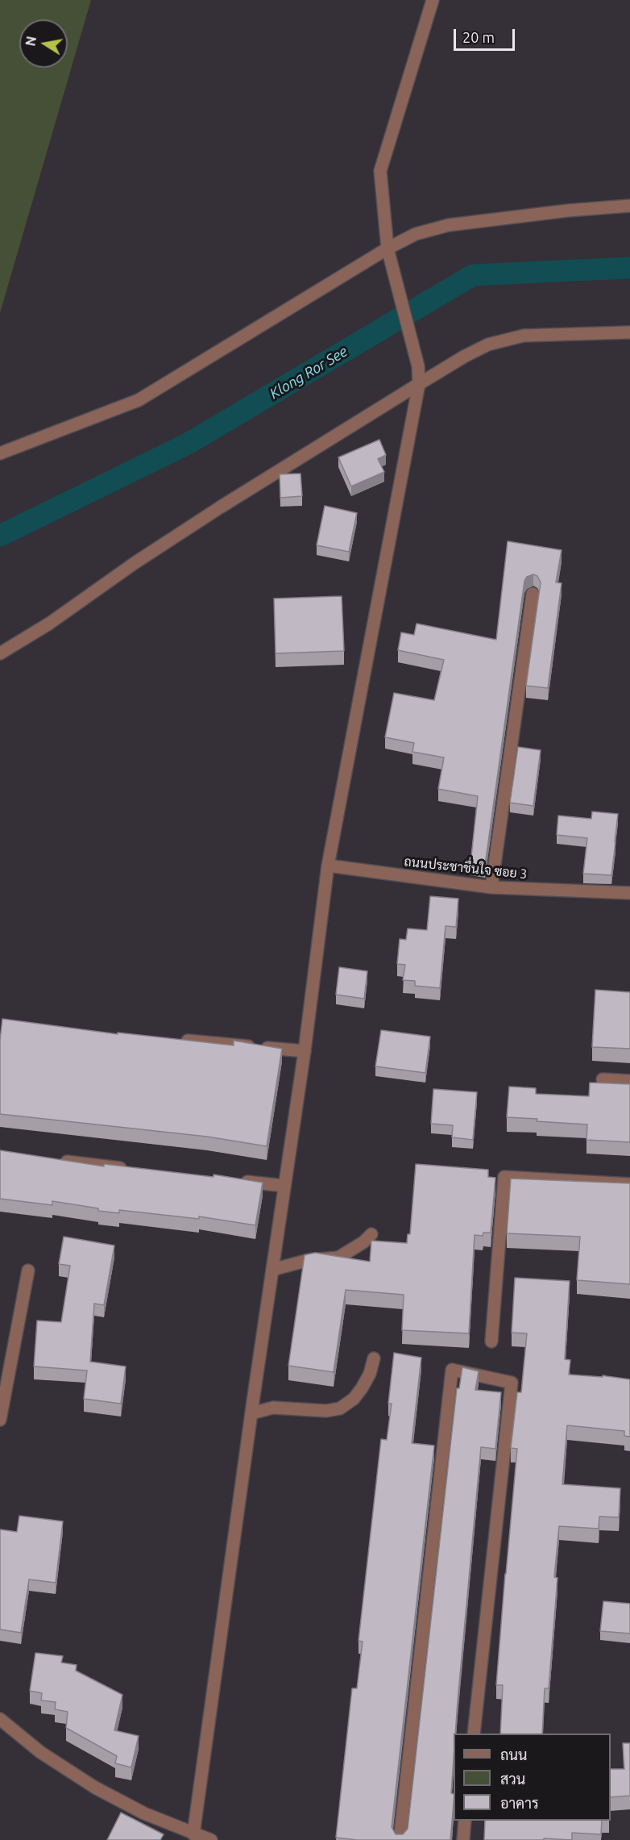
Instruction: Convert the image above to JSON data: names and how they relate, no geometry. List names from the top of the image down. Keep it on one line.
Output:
{"streets":{"street":["ถนนประชาชื่นใจ ซอย 3"]},"water":["Klong Ror See"],"legend":["ถนน","สวน","อาคาร"],"scale_bar":"20 m","north":"left"}
